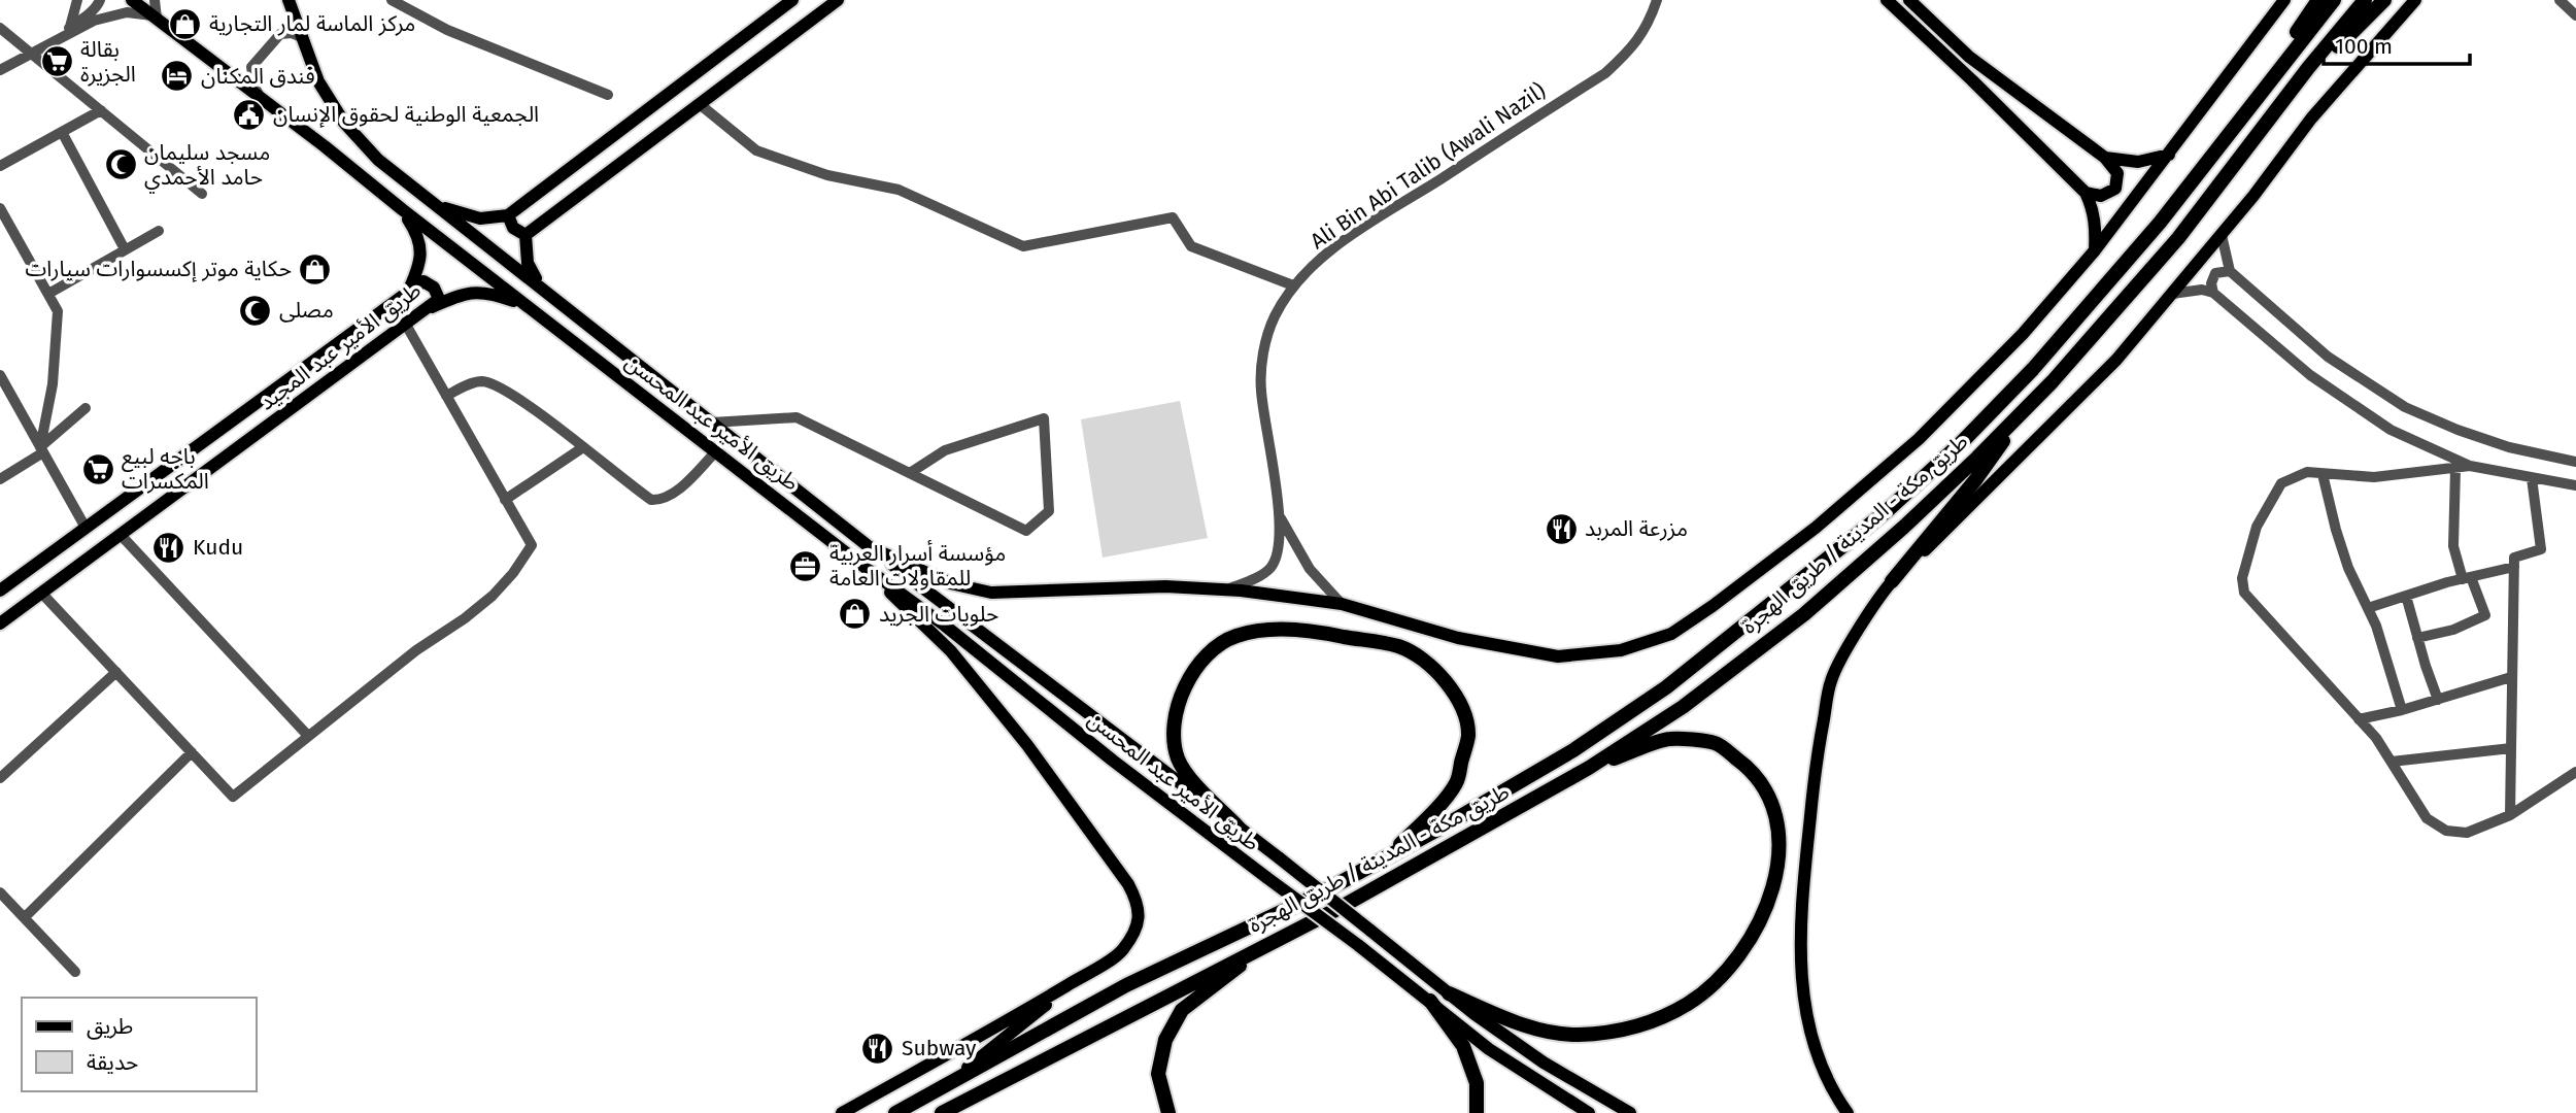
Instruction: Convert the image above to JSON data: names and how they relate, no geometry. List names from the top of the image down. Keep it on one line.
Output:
{"streets":{"highway":["طريق مكة - المدينة / طريق الهجرة"],"main road":["طريق الأمير عبد المجيد","طريق الأمير عبد المحسن"],"street":["Ali Bin Abi Talib (Awali Nazil)"]},"places":{"shop":["مركز الماسة لمار التجارية","حكاية موتر إكسسوارات سيارات","حلويات الجريد"],"supermarket":["بقالة الجزيرة","باجه لبيع المكسرات"],"hotel":["فندق المكنان"],"public building":["الجمعية الوطنية لحقوق الإنسان"],"mosque":["مسجد سليمان حامد الأحمدي","مصلى"],"restaurant":["مزرعة المربد","Kudu","Subway"],"office":["مؤسسة أسرار العربية للمقاولات العامة"]},"legend":["طريق","حديقة"],"scale_bar":"100 m"}
